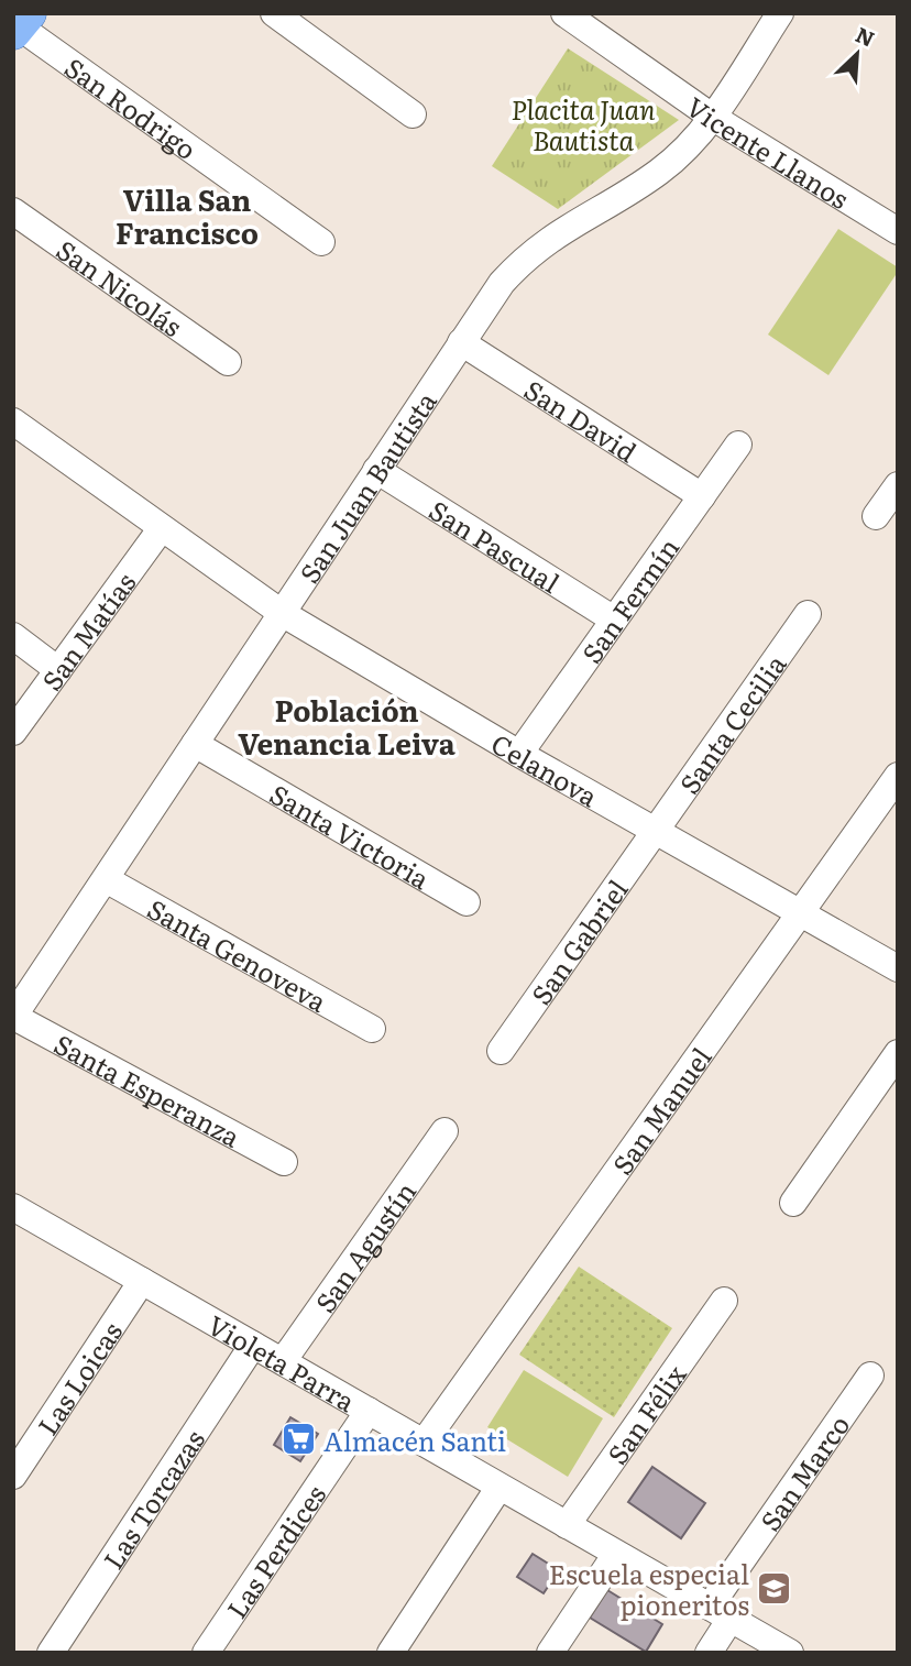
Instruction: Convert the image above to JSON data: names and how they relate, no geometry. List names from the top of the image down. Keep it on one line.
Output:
{"streets":{"street":["San Rodrigo","Vicente Llanos","San Nicolás","San David","San Juan Bautista","San Pascual","San Fermín","San Matías","Santa Cecilia","Celanova","Santa Victoria","San Gabriel","Santa Genoveva","Santa Esperanza","San Manuel","San Agustín","Violeta Parra","Las Loicas","San Félix","San Marco","Las Torcazas","Las Perdices"]},"crossings":[["Vicente Llanos","San Juan Bautista"],["San David","San Juan Bautista"],["San David","San Fermín"],["San Juan Bautista","San Pascual"],["San Juan Bautista","Celanova"],["San Juan Bautista","Santa Victoria"],["San Juan Bautista","Santa Genoveva"],["San Juan Bautista","Santa Esperanza"],["San Pascual","San Fermín"],["San Fermín","Celanova"],["San Matías","Celanova"],["Santa Cecilia","Celanova"],["Santa Cecilia","San Gabriel"],["Celanova","San Gabriel"],["Celanova","San Manuel"],["San Manuel","Violeta Parra"],["San Agustín","Violeta Parra"],["Violeta Parra","Las Loicas"],["Violeta Parra","San Félix"],["Violeta Parra","San Marco"],["Violeta Parra","Las Torcazas"],["Violeta Parra","Las Perdices"]],"districts":["Villa San Francisco","Población Venancia Leiva"],"parks":["Placita Juan Bautista"],"places":{"supermarket":["Almacén Santi"],"school or university":["Escuela especial pioneritos"]},"north":"top right"}
